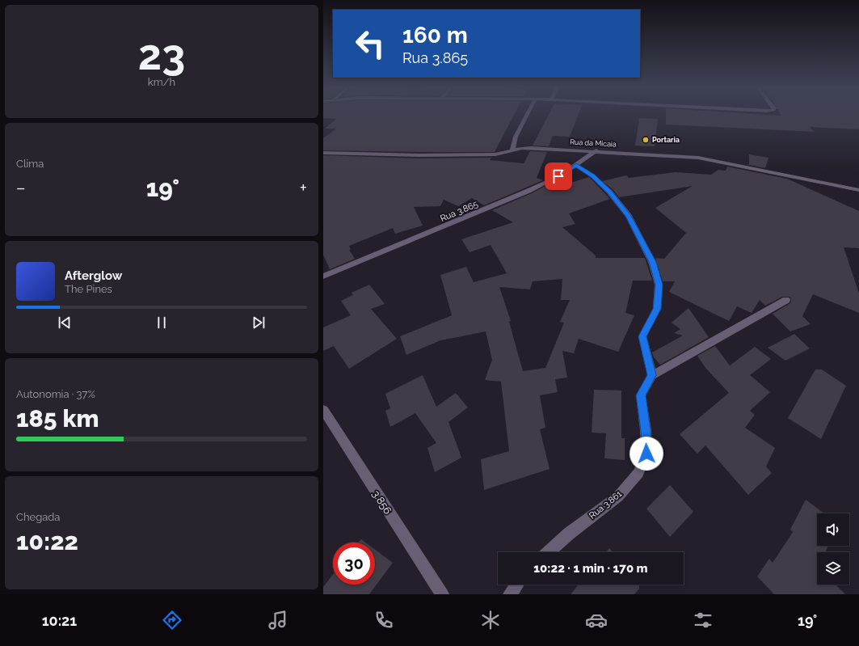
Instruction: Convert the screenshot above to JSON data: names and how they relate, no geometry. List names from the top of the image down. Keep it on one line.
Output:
{"streets":{"street":["Rua da Micaia","Rua 3.865","3.856","Rua 3.861"]},"crossings":[["Rua da Micaia","Rua 3.865"]],"places":["Portaria"],"page":{"tile":[["23","km/h"],"Clima",["Autonomia · 37%","185 km"],["Chegada","10:22"]],"turn":["160 m","Rua 3.865"],"heat":["−","19°","+"],"song":["Afterglow","The Pines"],"limit":"30","trip":"10:22 · 1 min · 170 m","tabs":["10:21","19°"]}}
